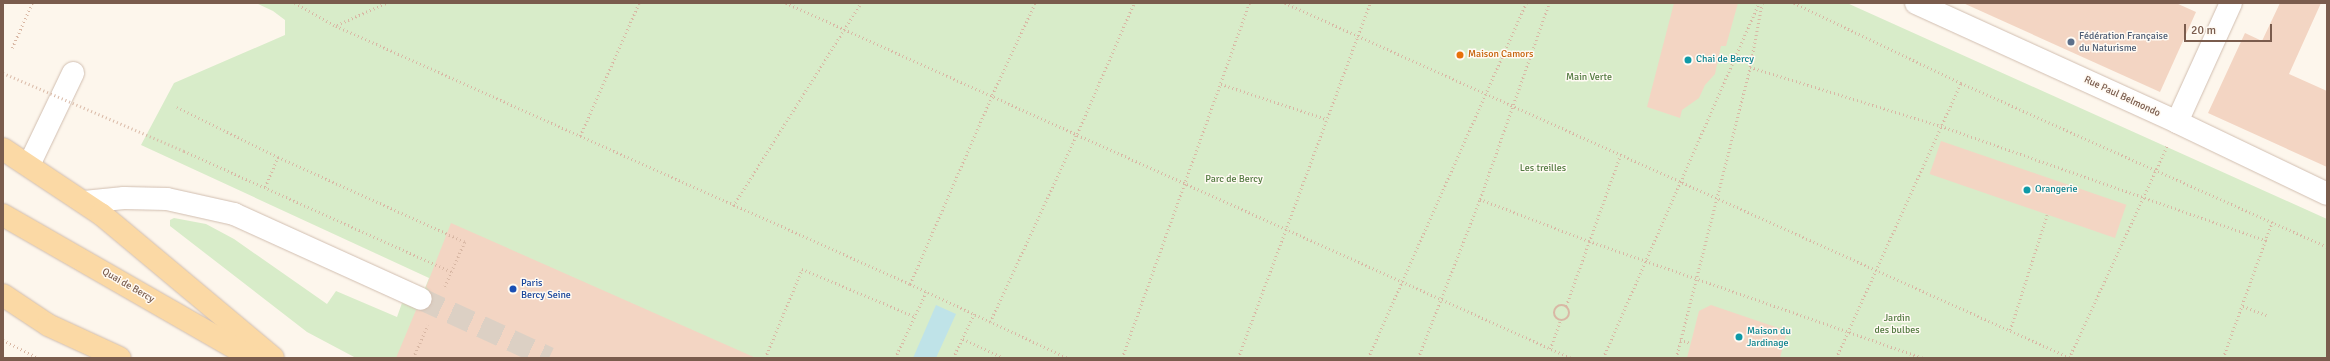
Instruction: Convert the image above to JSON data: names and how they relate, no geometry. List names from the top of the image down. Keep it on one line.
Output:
{"streets":{"main road":["Quai de Bercy"],"street":["Rue Paul Belmondo"]},"parks":["Main Verte","Les treilles","Parc de Bercy","Jardin des bulbes"],"places":["Fédération Française du Naturisme","Maison Camors","Chai de Bercy","Orangerie","Paris Bercy Seine","Maison du Jardinage"],"scale_bar":"20 m"}
